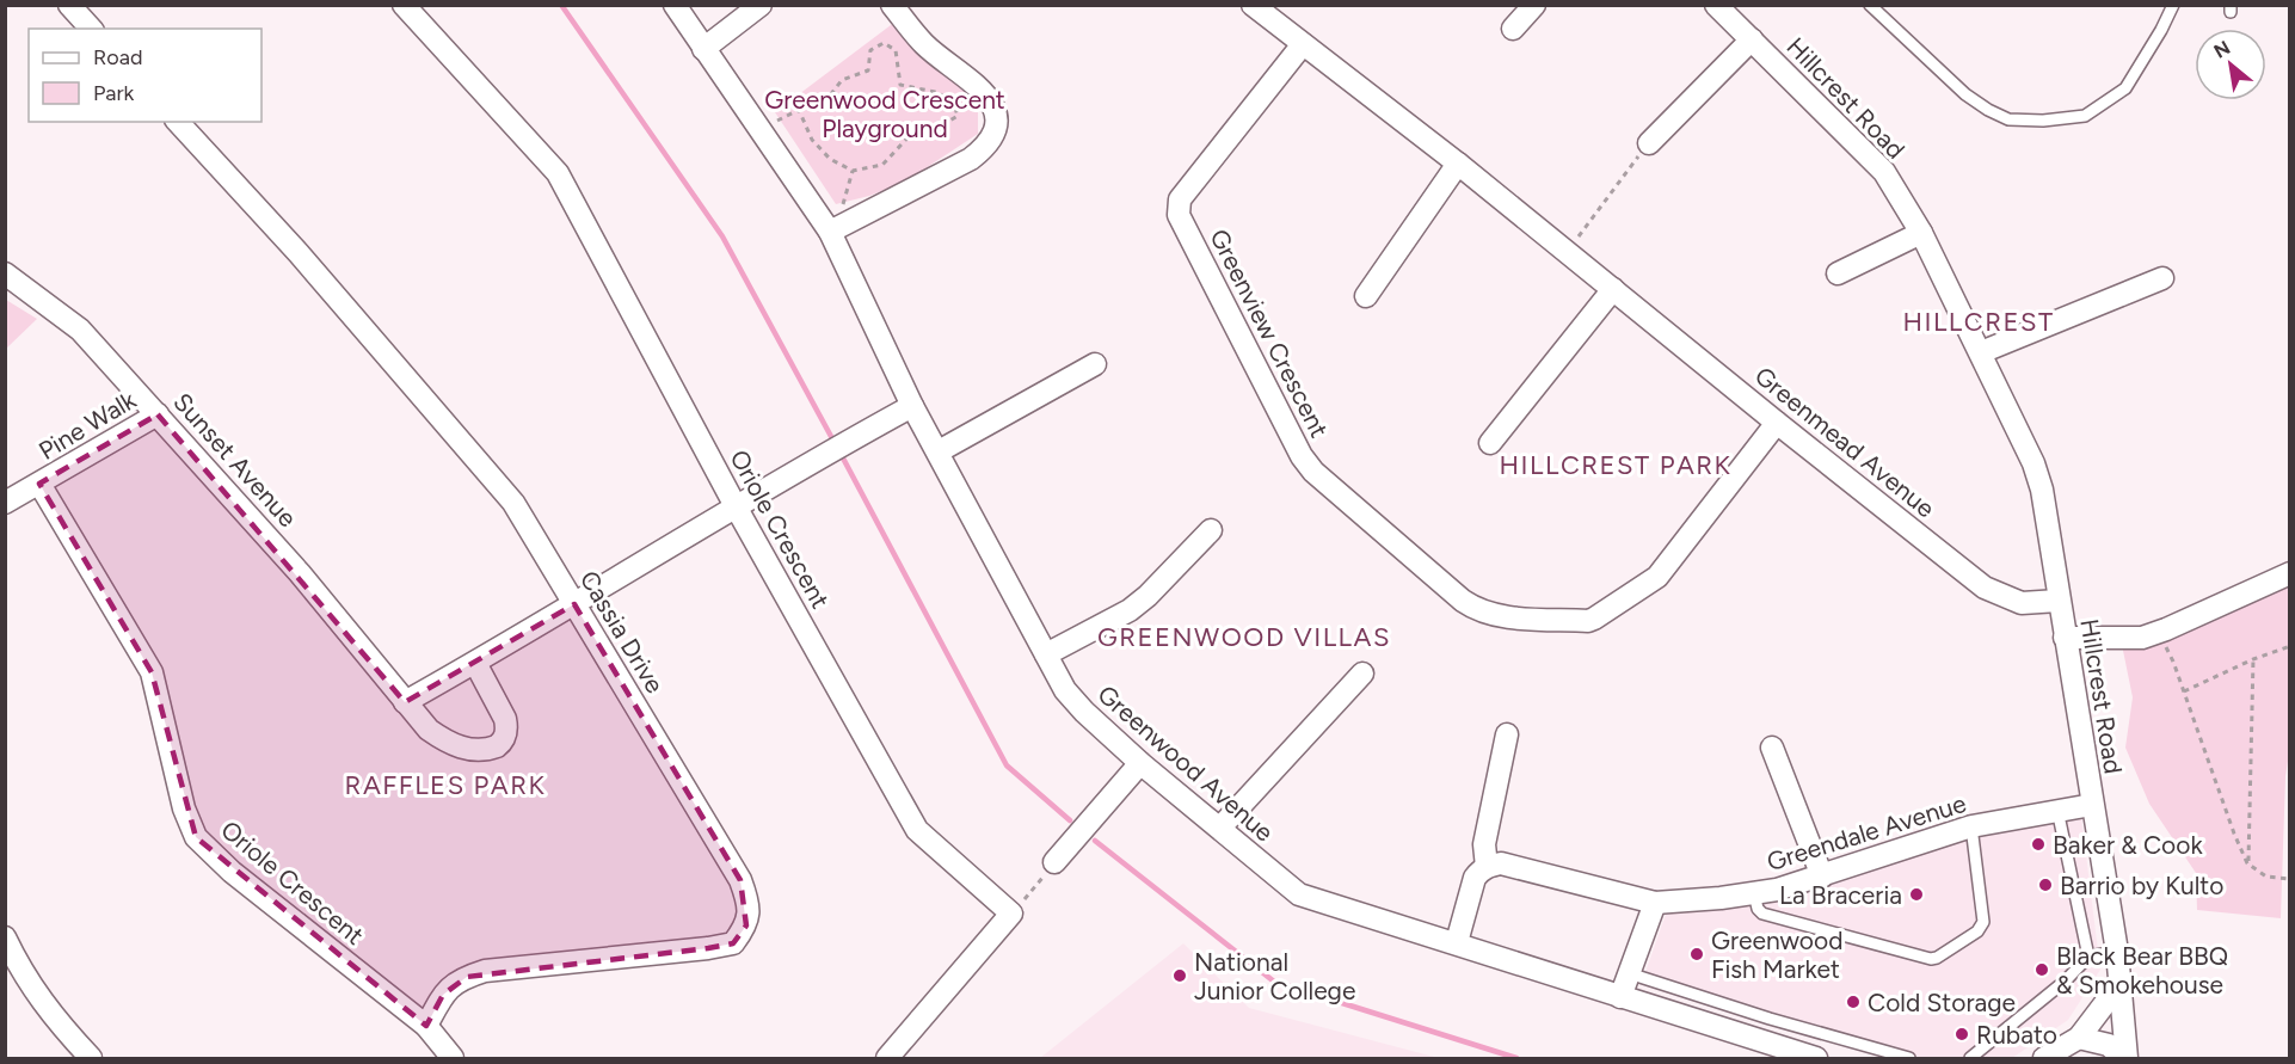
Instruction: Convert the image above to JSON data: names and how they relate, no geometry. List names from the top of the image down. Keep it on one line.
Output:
{"streets":{"street":["Hillcrest Road","Greenview Crescent","Pine Walk","Greenmead Avenue","Sunset Avenue","Oriole Crescent","Cassia Drive","Greenwood Avenue","Greendale Avenue"]},"crossings":[["Hillcrest Road","Greenmead Avenue"],["Hillcrest Road","Greendale Avenue"],["Greenview Crescent","Greenmead Avenue"],["Pine Walk","Sunset Avenue"],["Pine Walk","Oriole Crescent"],["Oriole Crescent","Cassia Drive"]],"districts":["HILLCREST","HILLCREST PARK","GREENWOOD VILLAS","RAFFLES PARK"],"parks":["Greenwood Crescent Playground"],"places":["Baker & Cook","Barrio by Kulto","La Braceria","Greenwood Fish Market","Black Bear BBQ & Smokehouse","National Junior College","Cold Storage","Rubato"],"legend":["Road","Park"],"north":"top left"}
